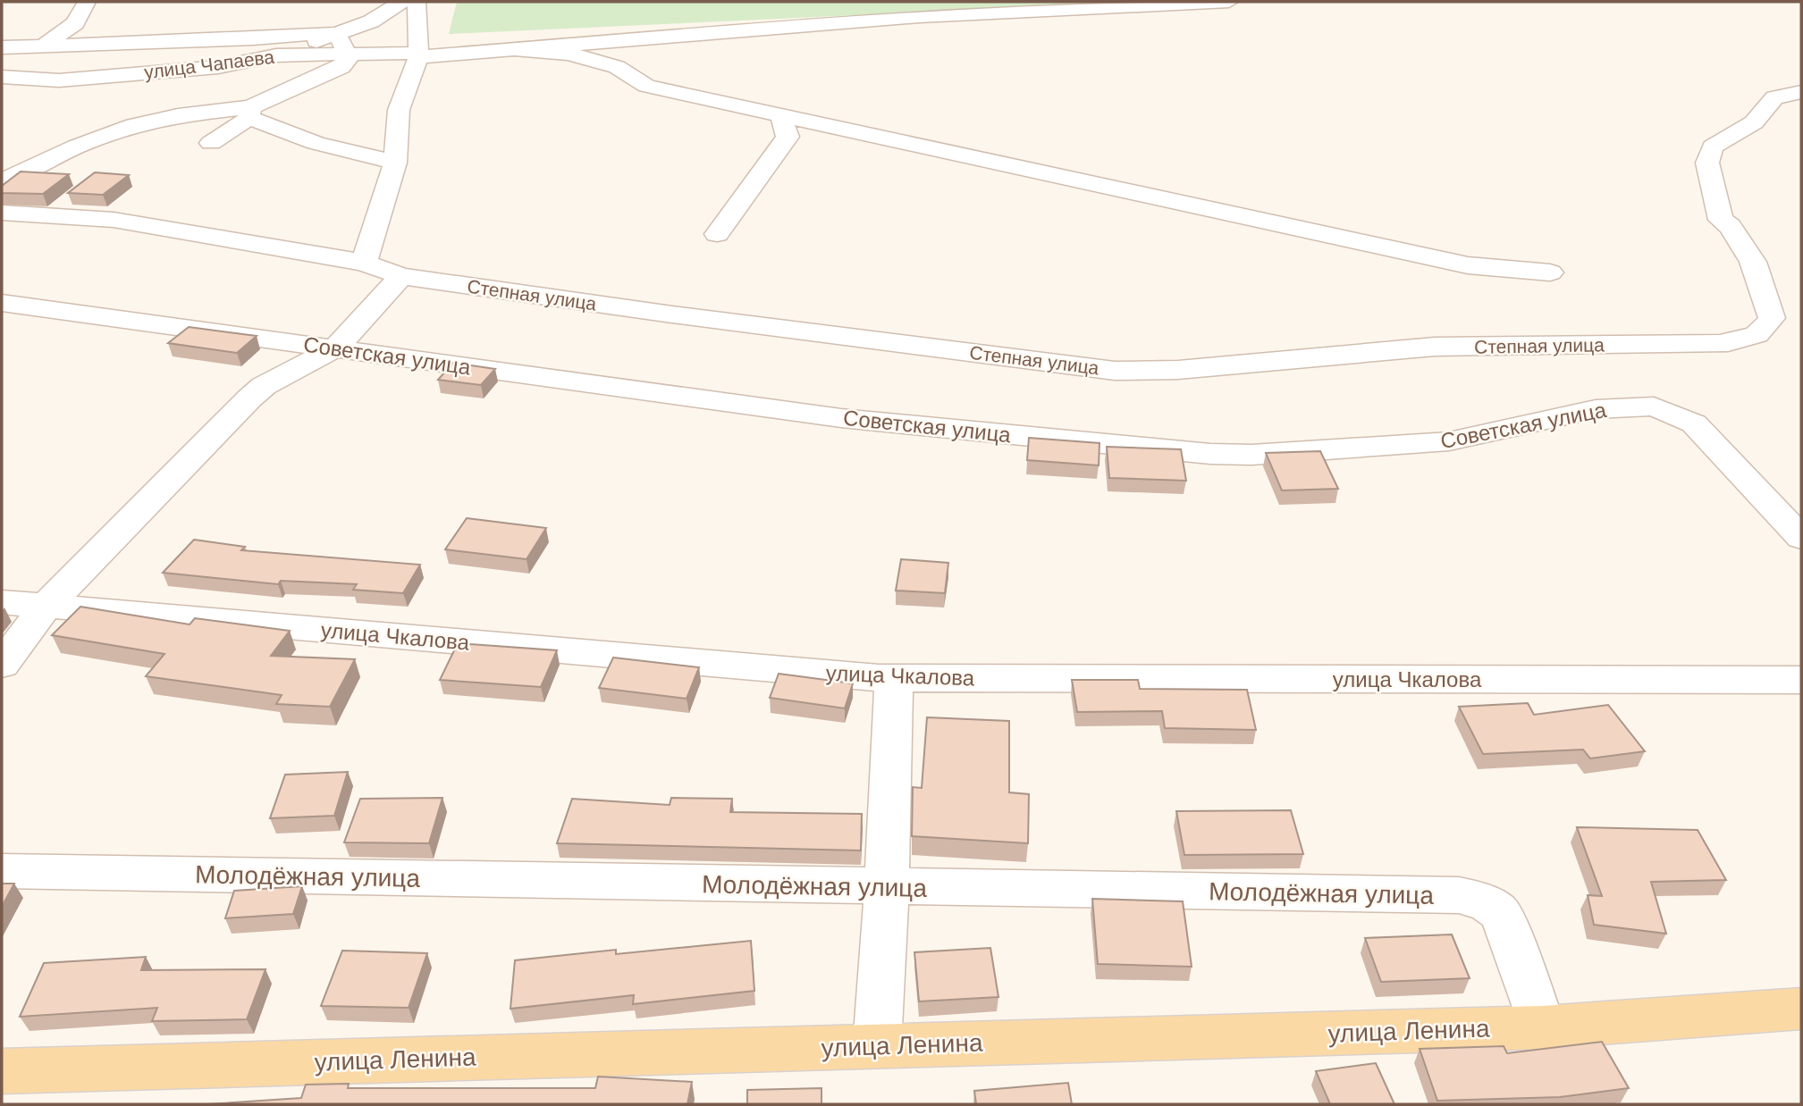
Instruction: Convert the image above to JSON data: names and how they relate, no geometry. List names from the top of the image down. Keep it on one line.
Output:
{"streets":{"main road":["улица Ленина"],"street":["улица Чапаева","Степная улица","Советская улица","улица Чкалова","Молодёжная улица"]},"crossings":[["Молодёжная улица","улица Ленина"]]}
